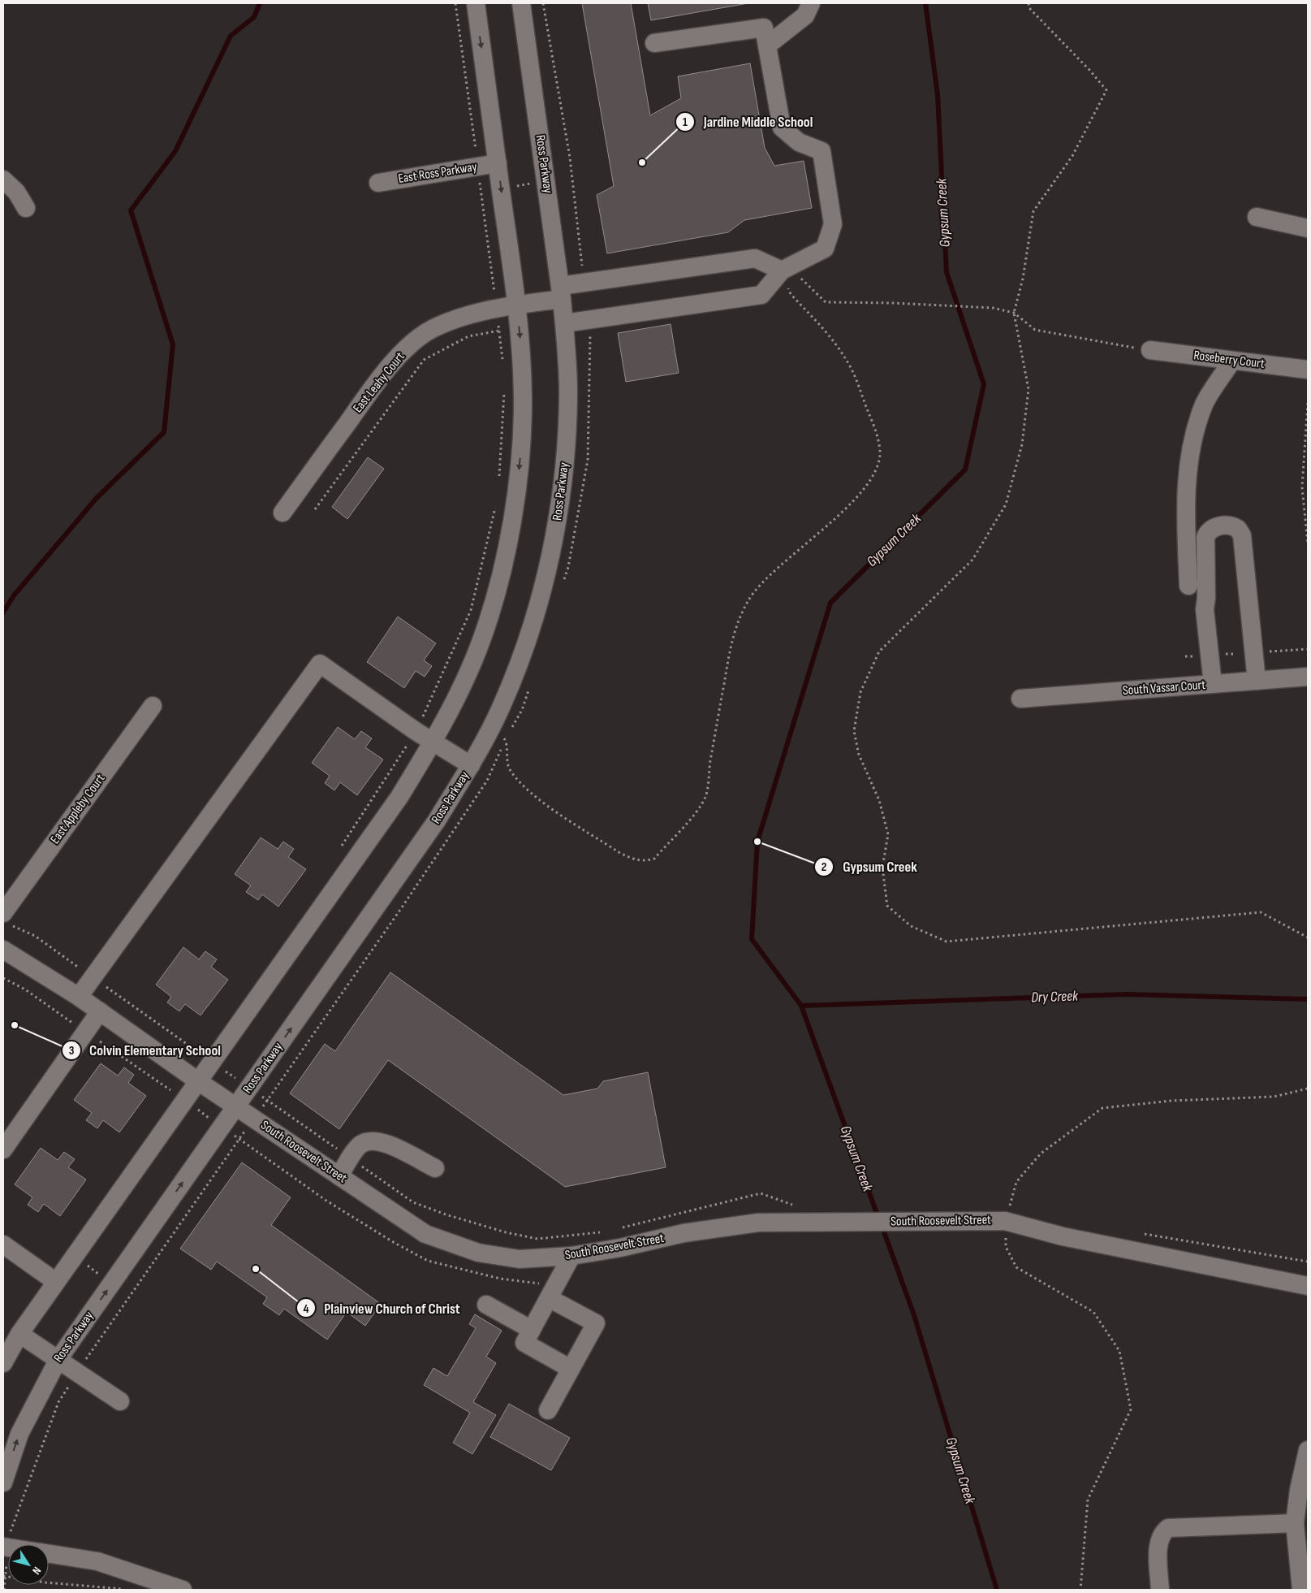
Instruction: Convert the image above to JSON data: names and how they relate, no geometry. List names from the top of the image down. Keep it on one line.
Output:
{"streets":{"street":["Ross Parkway","East Ross Parkway","Roseberry Court","East Leahy Court","South Vassar Court","East Appleby Court","South Roosevelt Street"]},"crossings":[["Ross Parkway","East Leahy Court"],["Ross Parkway","South Roosevelt Street"]],"water":["Gypsum Creek","Dry Creek"],"places":["Jardine Middle School","Gypsum Creek","Colvin Elementary School","Plainview Church of Christ"],"north":"bottom right"}
